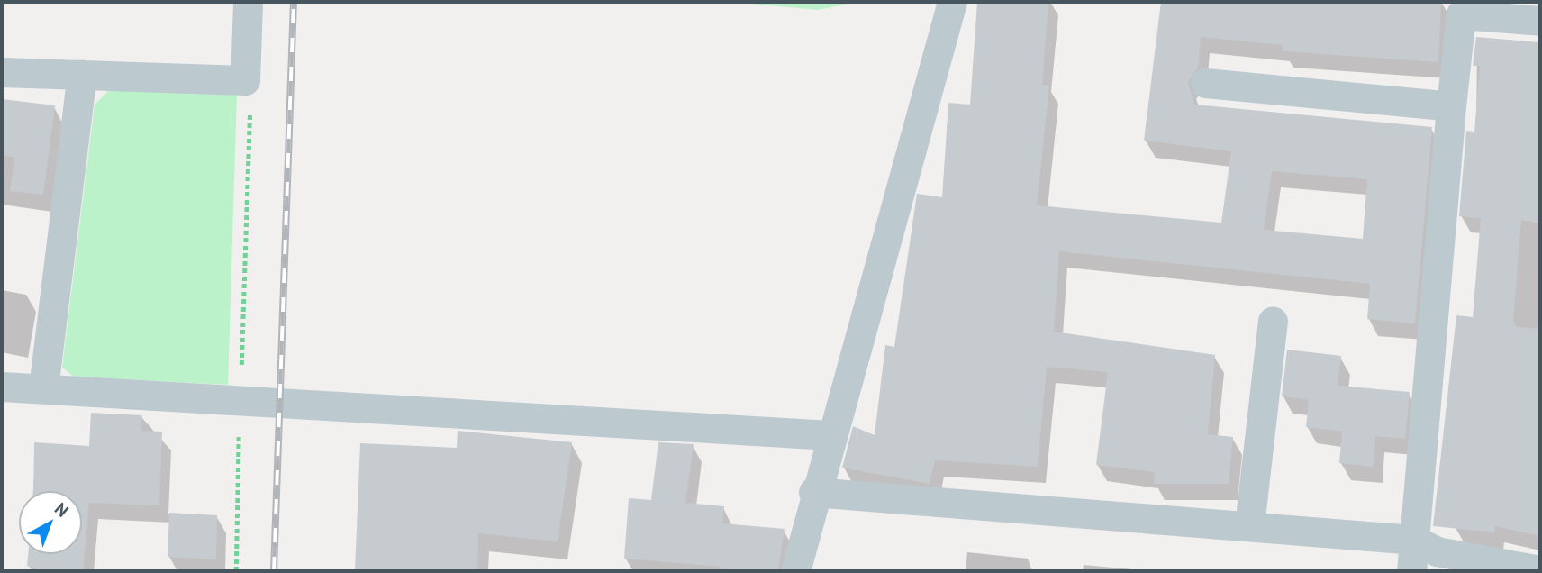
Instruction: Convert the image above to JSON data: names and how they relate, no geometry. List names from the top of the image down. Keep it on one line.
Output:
{"north":"top right"}
